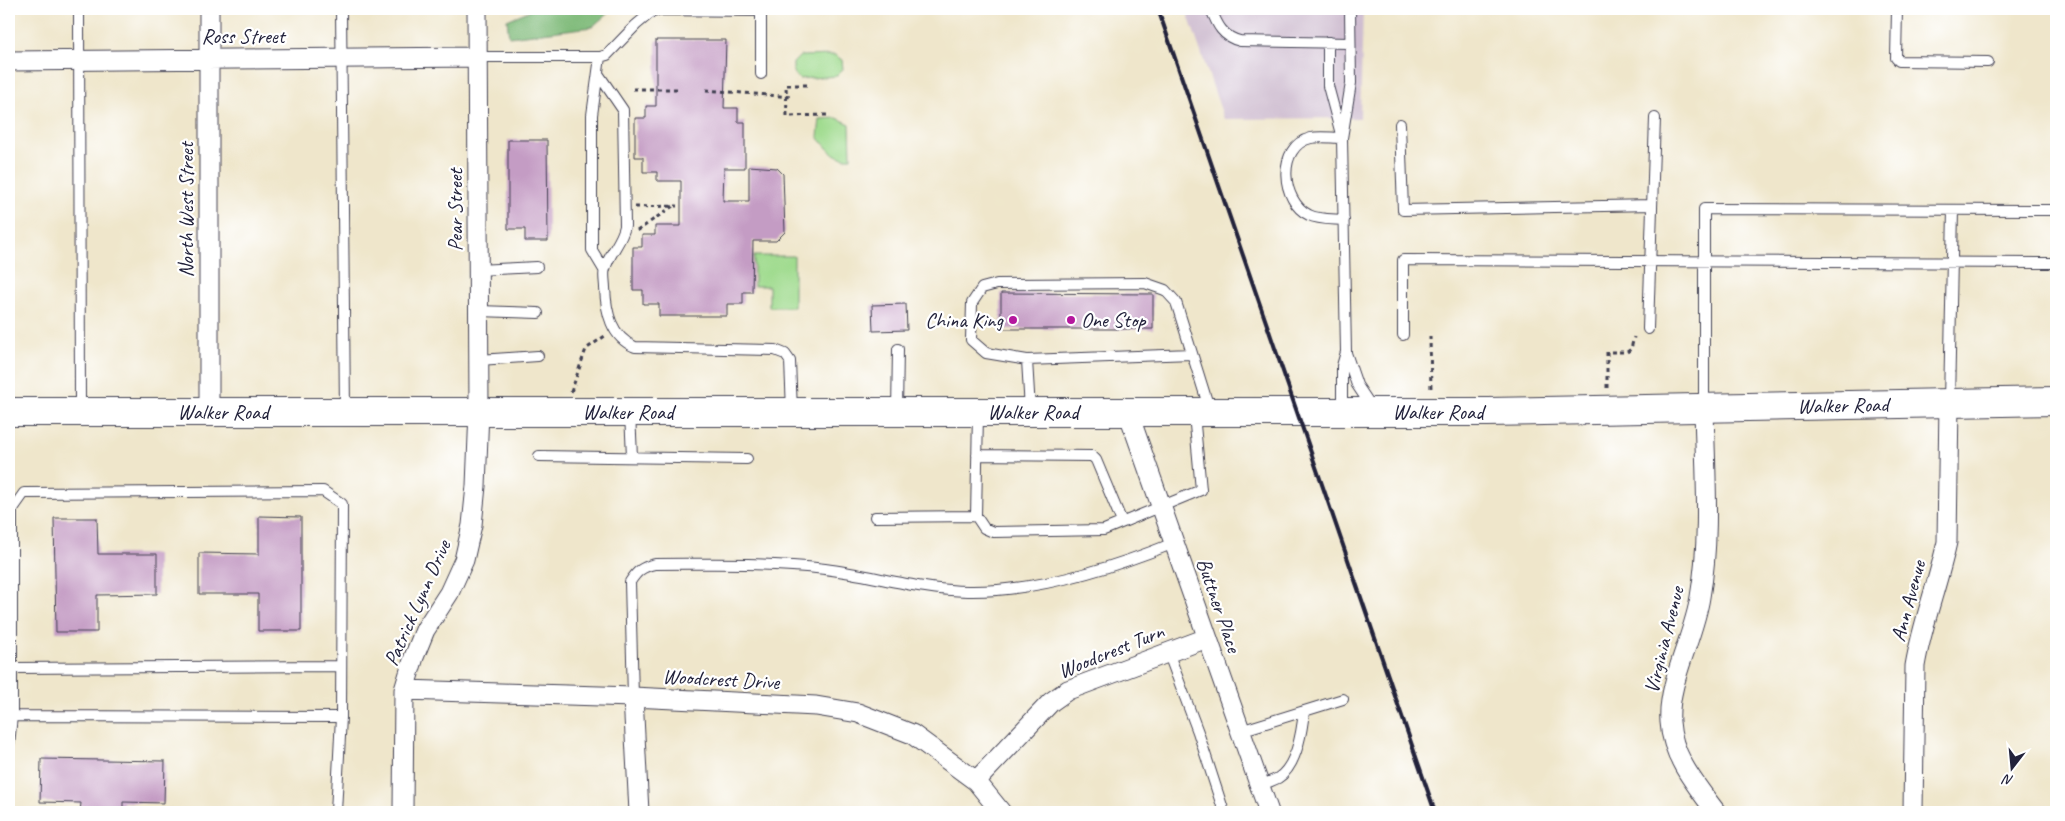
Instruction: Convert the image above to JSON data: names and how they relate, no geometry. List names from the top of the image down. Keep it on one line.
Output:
{"streets":{"street":["Ross Street","North West Street","Pear Street","Walker Road","Ann Avenue","Patrick Lynn Drive","Buttner Place","Virginia Avenue","Woodcrest Turn","Woodcrest Drive"]},"crossings":[["Ross Street","North West Street"],["Ross Street","Pear Street"],["North West Street","Walker Road"],["Pear Street","Walker Road"],["Pear Street","Patrick Lynn Drive"],["Walker Road","Ann Avenue"],["Walker Road","Patrick Lynn Drive"],["Walker Road","Buttner Place"],["Walker Road","Virginia Avenue"],["Patrick Lynn Drive","Woodcrest Drive"],["Buttner Place","Woodcrest Turn"],["Woodcrest Turn","Woodcrest Drive"]],"places":["China King","One Stop"],"north":"bottom"}
